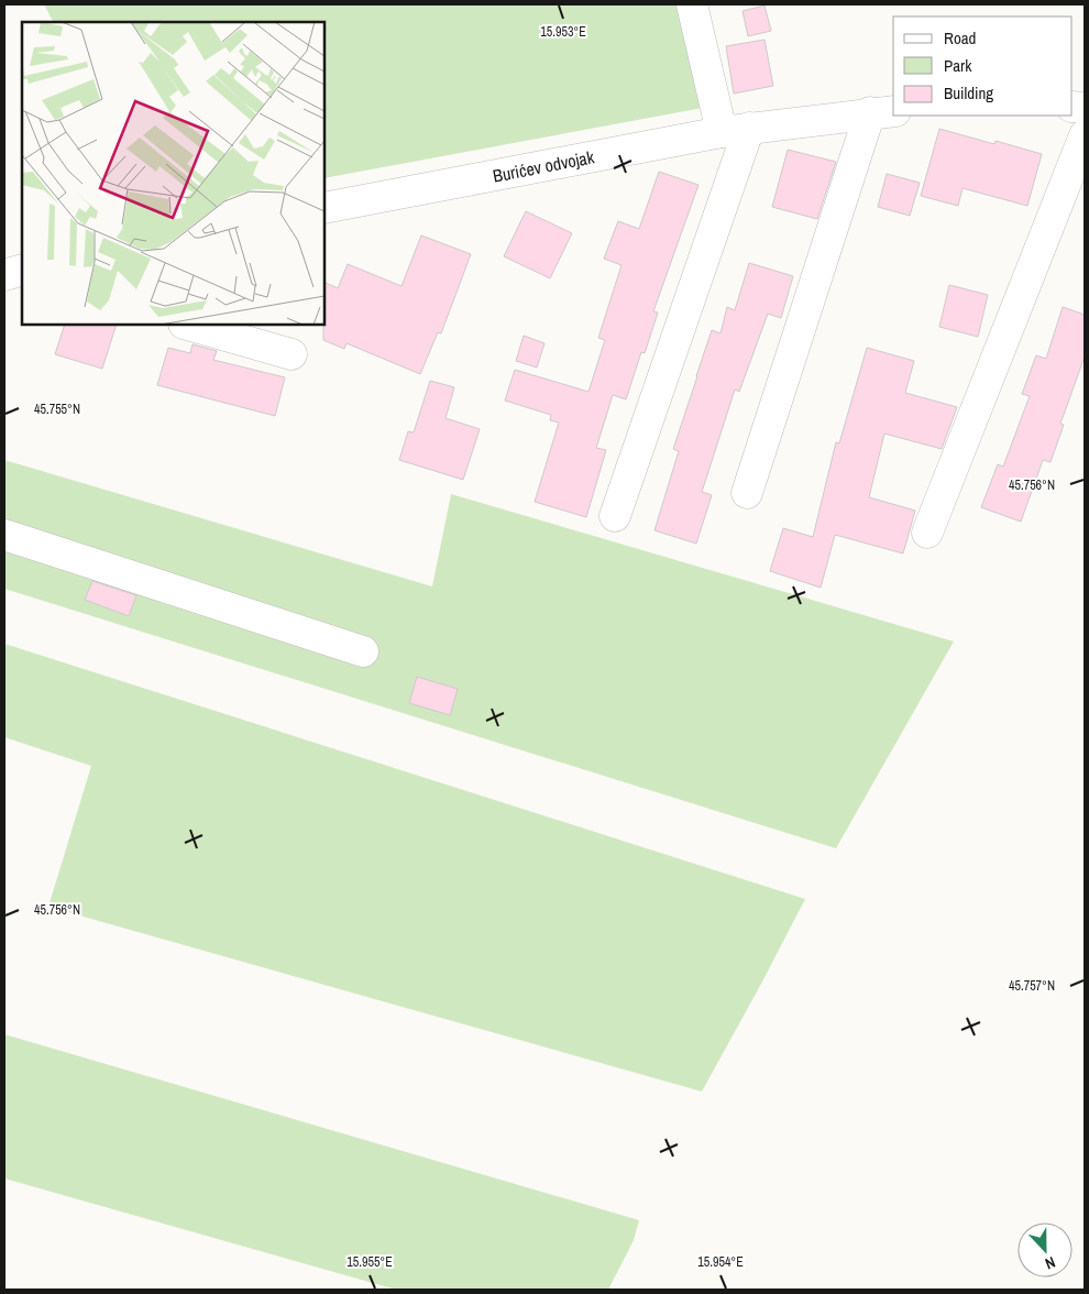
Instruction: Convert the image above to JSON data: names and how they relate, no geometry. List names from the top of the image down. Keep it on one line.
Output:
{"streets":{"street":["Burićev odvojak"]},"legend":["Road","Park","Building"],"north":"bottom","coordinates":["15.953°E","45.755°N","45.756°N","45.757°N","15.955°E","15.954°E"]}
